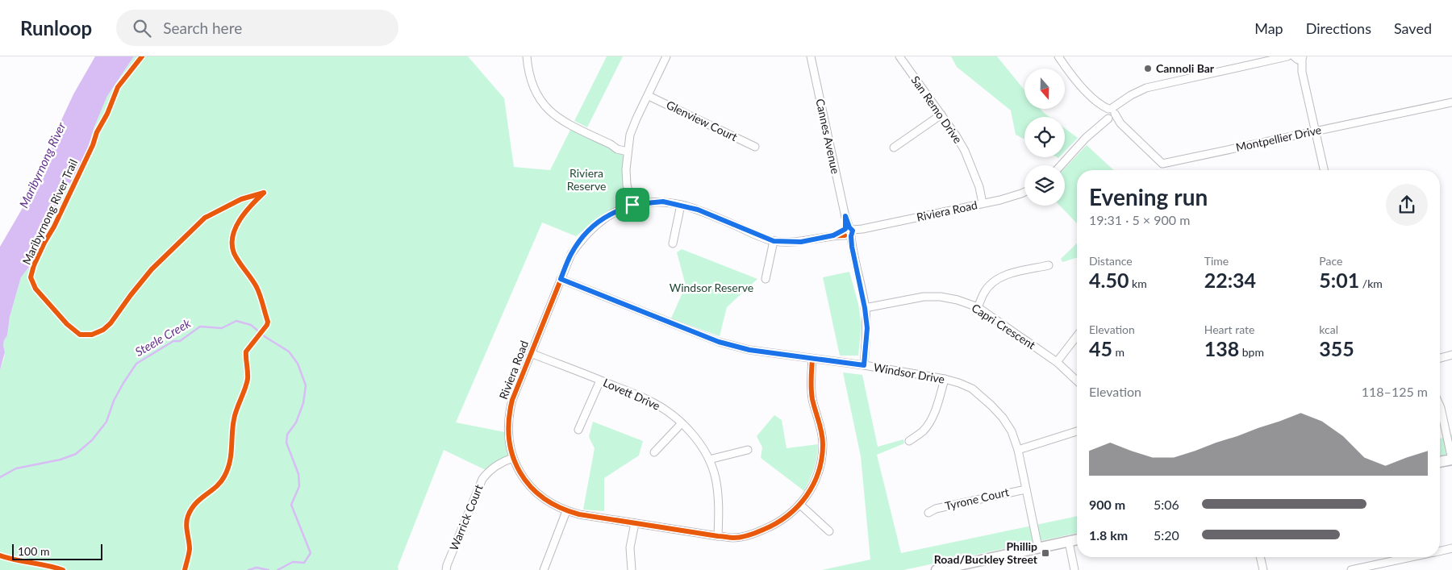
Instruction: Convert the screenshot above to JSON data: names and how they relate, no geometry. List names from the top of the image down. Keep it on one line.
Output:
{"streets":{"street":["San Remo Drive","Glenview Court","Cannes Avenue","Montpellier Drive","Riviera Road","Capri Crescent","Windsor Drive","Lovett Drive","Tyrone Court","Warrick Court"],"cycle path":["Maribyrnong River Trail"]},"crossings":[["San Remo Drive","Riviera Road"],["Cannes Avenue","Riviera Road"],["Cannes Avenue","Capri Crescent"],["Cannes Avenue","Windsor Drive"],["Riviera Road","Windsor Drive"],["Riviera Road","Lovett Drive"],["Riviera Road","Warrick Court"],["Windsor Drive","Tyrone Court"]],"water":["Maribyrnong River","Steele Creek"],"parks":["Riviera Reserve","Windsor Reserve"],"places":{"other":["Cannoli Bar"],"transit":["Phillip Road/Buckley Street"]},"scale_bar":"100 m","north":"bottom","page":{"header":"Runloop","search":"Search here","nav":["Map","Directions","Saved"],"heading":["Evening run","19:31 · 5 × 900 m"],"stats":[["Distance","4.50 km"],["Time","22:34"],["Pace","5:01 /km"],["Elevation","45 m"],["Heart rate","138 bpm"],["kcal","355"]],"chart":["Elevation","118–125 m"],"list":[{"name":"900 m","note":"5:06"},{"name":"1.8 km","note":"5:20"}],"scale":"100 m"}}
